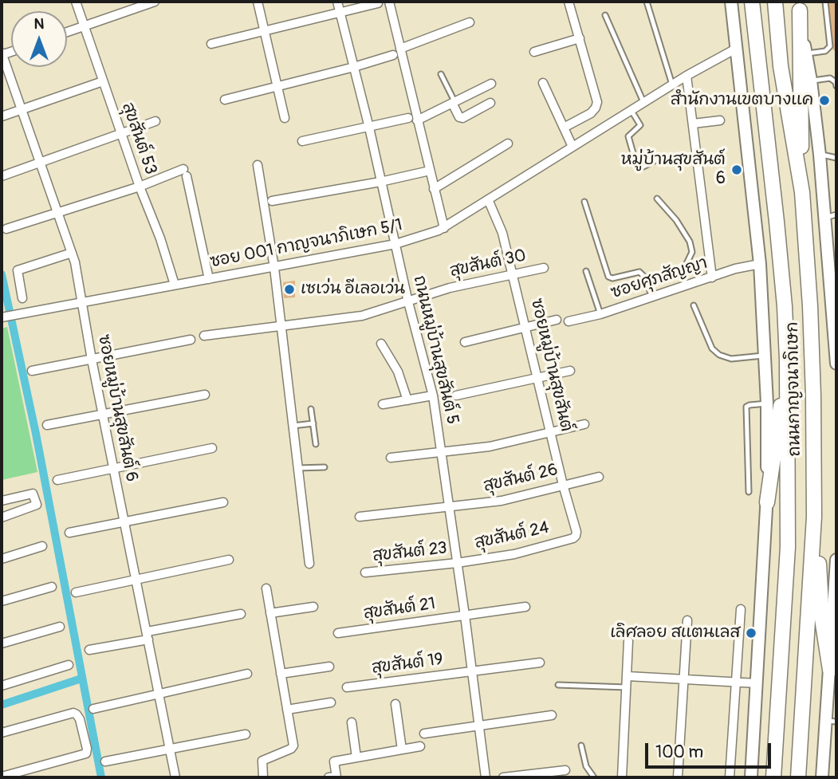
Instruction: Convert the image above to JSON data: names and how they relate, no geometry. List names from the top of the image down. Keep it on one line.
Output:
{"streets":{"highway":["ถนนกาญจนาภิเษก"],"street":["สุขสันต์ 53","ซอย 001 กาญจนาภิเษก 5/1","สุขสันต์ 30","ซอยศุภสัญญา","ถนนหมู่บ้านสุขสันต์ 5","ซอยหมู่บ้านสุขสันต์","ซอยหมู่บ้านสุขสันต์ 6","สุขสันต์ 26","สุขสันต์ 24","สุขสันต์ 23","สุขสันต์ 21","สุขสันต์ 19"]},"crossings":[["สุขสันต์ 53","ซอย 001 กาญจนาภิเษก 5/1"],["ซอย 001 กาญจนาภิเษก 5/1","ถนนหมู่บ้านสุขสันต์ 5"],["ซอย 001 กาญจนาภิเษก 5/1","ซอยหมู่บ้านสุขสันต์"],["ซอย 001 กาญจนาภิเษก 5/1","ซอยหมู่บ้านสุขสันต์ 6"],["สุขสันต์ 30","ถนนหมู่บ้านสุขสันต์ 5"],["สุขสันต์ 30","ซอยหมู่บ้านสุขสันต์"],["ถนนหมู่บ้านสุขสันต์ 5","สุขสันต์ 26"],["ถนนหมู่บ้านสุขสันต์ 5","สุขสันต์ 24"],["ถนนหมู่บ้านสุขสันต์ 5","สุขสันต์ 23"],["ถนนหมู่บ้านสุขสันต์ 5","สุขสันต์ 21"],["ถนนหมู่บ้านสุขสันต์ 5","สุขสันต์ 19"],["ซอยหมู่บ้านสุขสันต์","สุขสันต์ 26"],["ซอยหมู่บ้านสุขสันต์","สุขสันต์ 24"],["สุขสันต์ 24","สุขสันต์ 23"]],"places":["สำนักงานเขตบางแค","หมู่บ้านสุขสันต์ 6","เซเว่น อีเลอเว่น","เลิศลอย สแตนเลส"],"scale_bar":"100 m","north":"top"}
